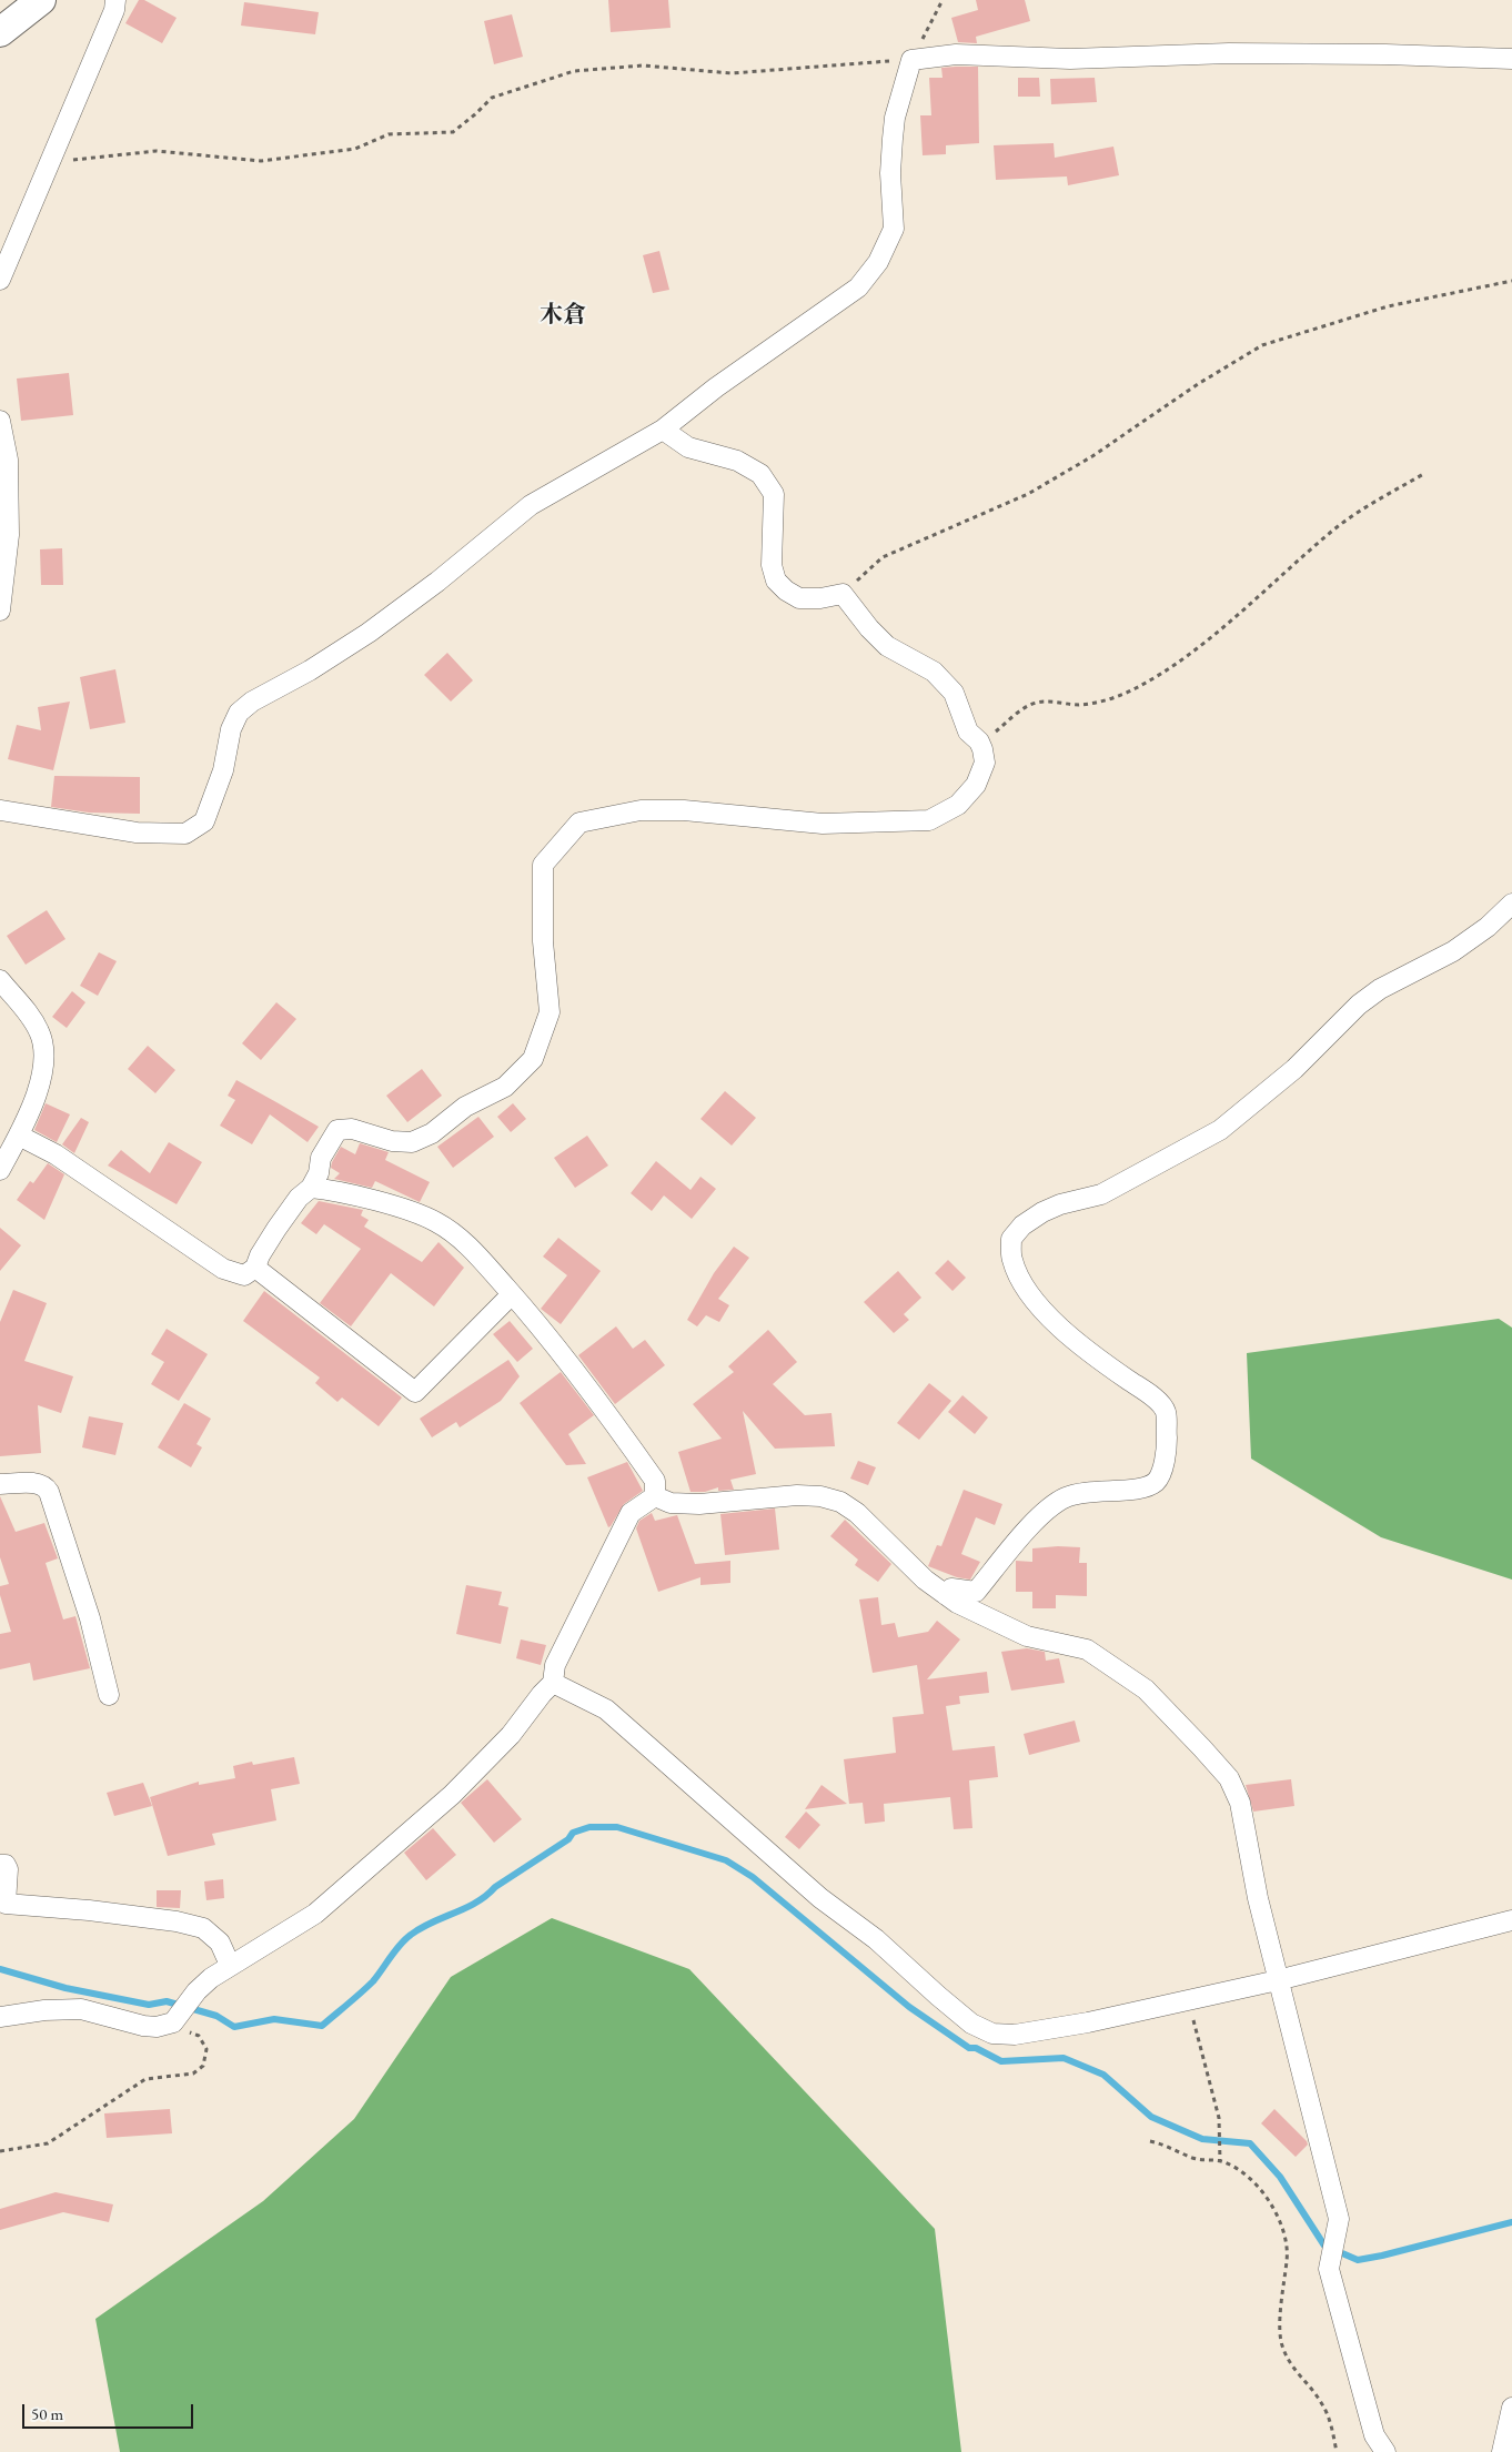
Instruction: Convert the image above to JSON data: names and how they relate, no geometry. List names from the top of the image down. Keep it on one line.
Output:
{"districts":["木倉"],"scale_bar":"50 m"}
